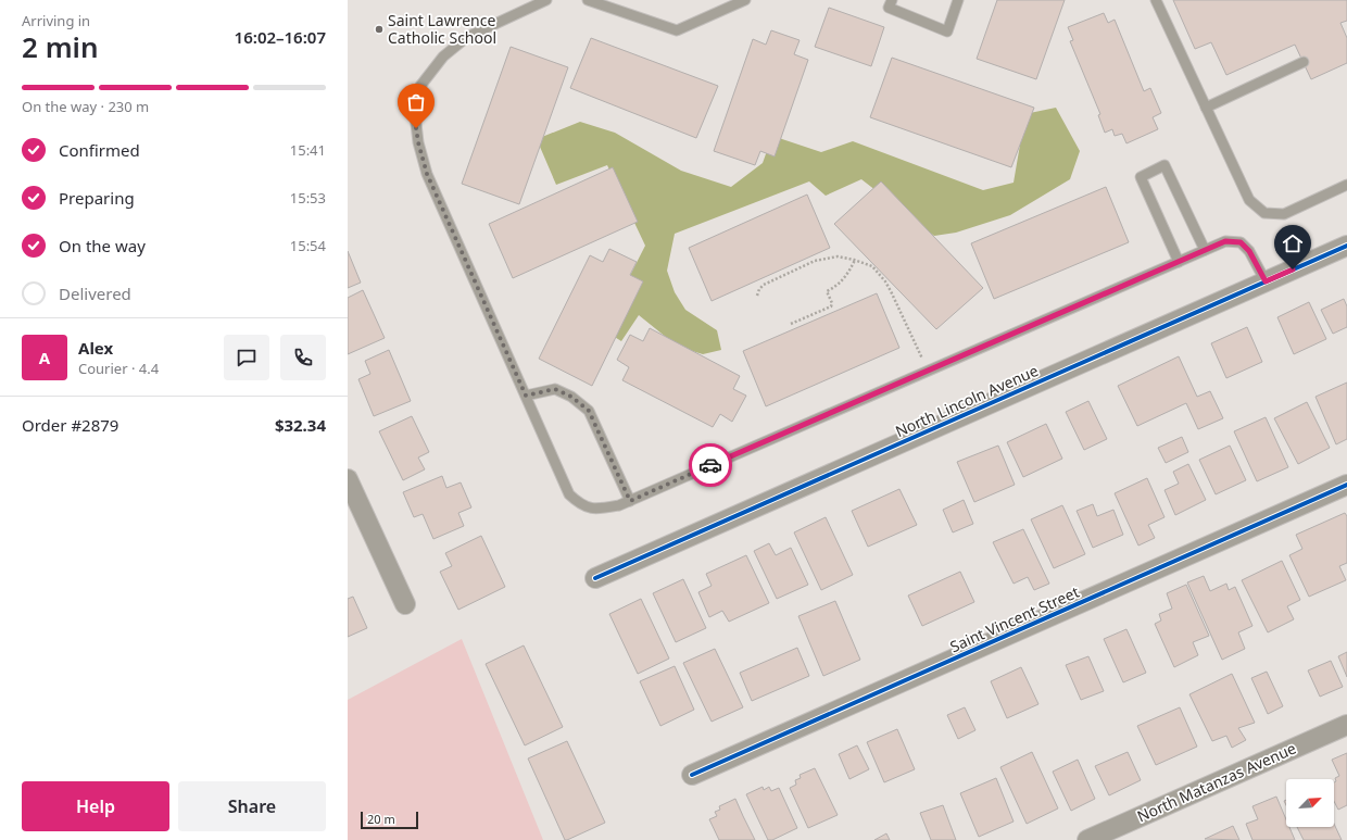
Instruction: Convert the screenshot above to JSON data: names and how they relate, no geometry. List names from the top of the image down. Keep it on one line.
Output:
{"streets":{"street":["North Lincoln Avenue","Saint Vincent Street","North Matanzas Avenue"]},"places":["Saint Lawrence Catholic School"],"scale_bar":"20 m","north":"top right","page":{"heading":["2 min","Arriving in","16:02–16:07"],"panel":["Alex","Courier · 4.4","Order #2879","$32.34"],"bar":"On the way · 230 m","list":[["Confirmed","15:41"],["Preparing","15:53"],["On the way","15:54"],"Delivered"],"round":"A","buttons":["Help","Share"],"scale":"20 m"}}
